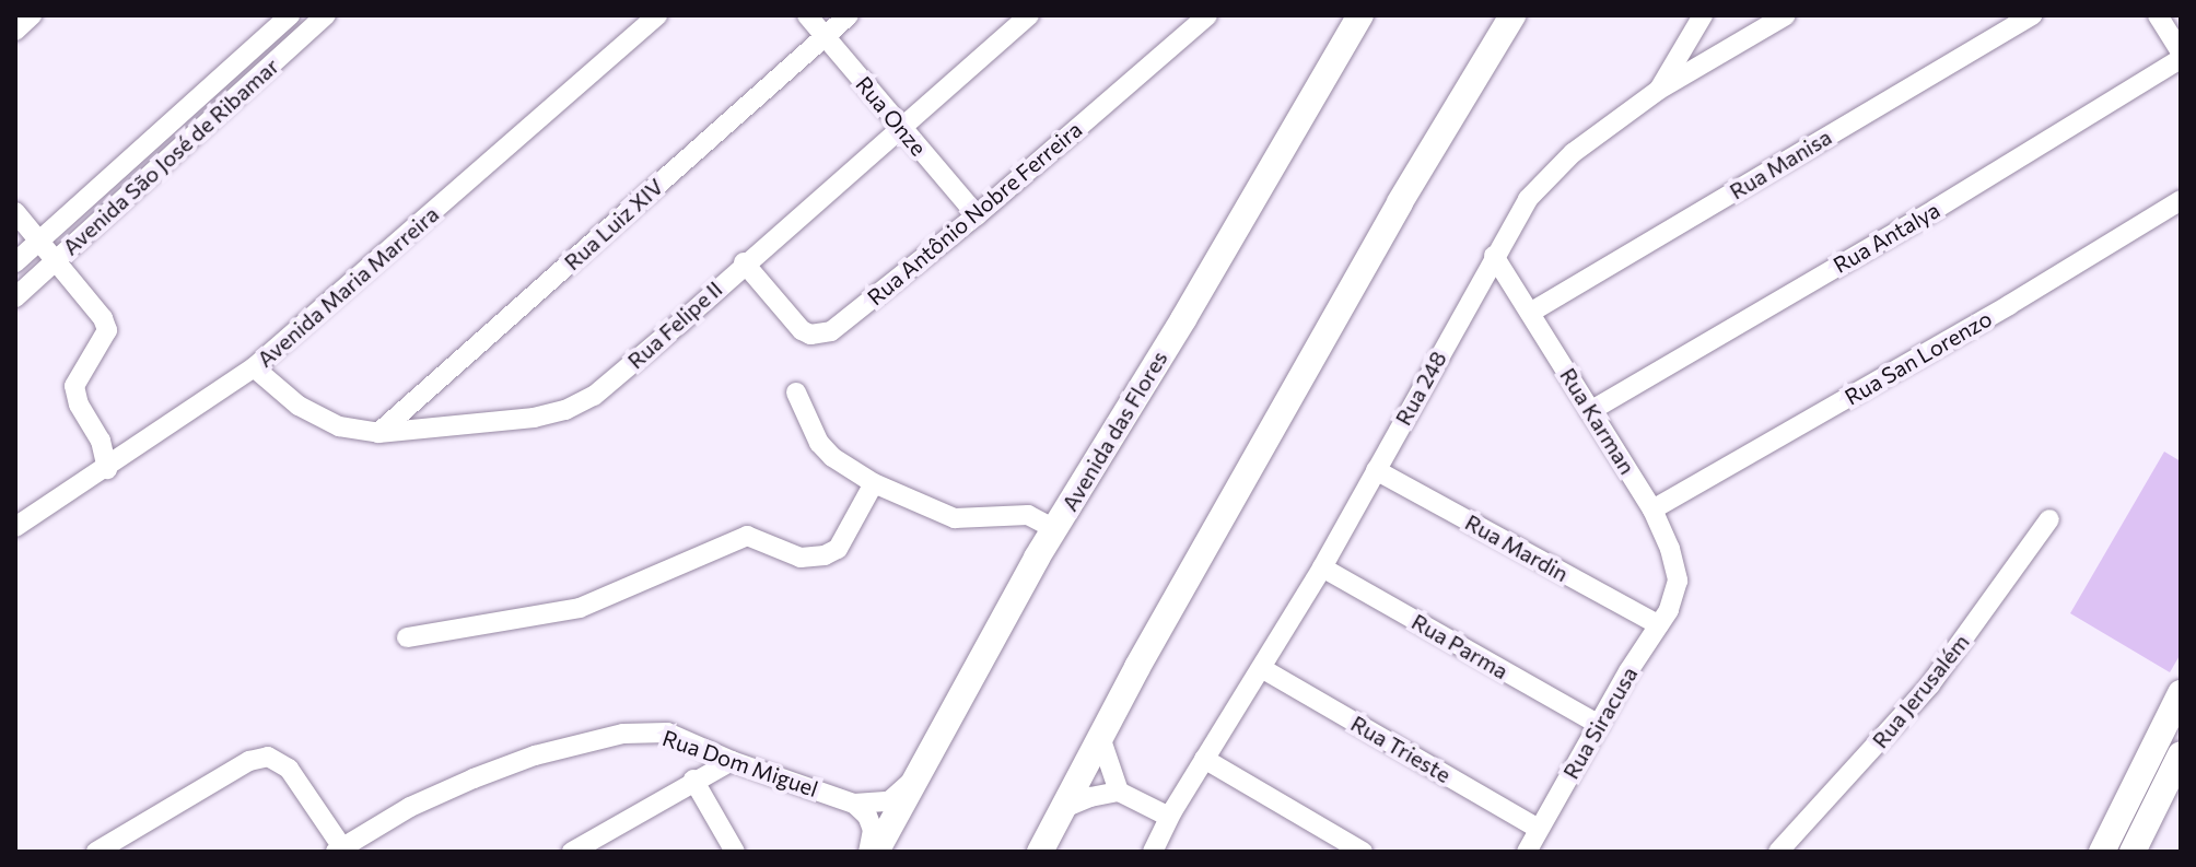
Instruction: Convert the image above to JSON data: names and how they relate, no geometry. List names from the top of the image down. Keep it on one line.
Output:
{"streets":{"main road":["Avenida das Flores"],"street":["Rua Onze","Avenida São José de Ribamar","Rua Manisa","Rua Antônio Nobre Ferreira","Rua Luiz XIV","Rua Antalya","Avenida Maria Marreira","Rua Felipe II","Rua San Lorenzo","Rua 248","Rua Karman","Rua Mardin","Rua Parma","Rua Jerusalém","Rua Siracusa","Rua Trieste","Rua Dom Miguel"]},"crossings":[["Rua Onze","Rua Antônio Nobre Ferreira"],["Rua Onze","Rua Luiz XIV"],["Rua Onze","Rua Felipe II"],["Rua Manisa","Rua Karman"],["Rua Antônio Nobre Ferreira","Rua Felipe II"],["Rua Luiz XIV","Rua Felipe II"],["Rua Antalya","Rua Karman"],["Avenida Maria Marreira","Rua Felipe II"],["Rua San Lorenzo","Rua Karman"],["Rua 248","Rua Karman"],["Rua 248","Rua Mardin"],["Rua 248","Rua Parma"],["Rua 248","Rua Trieste"],["Rua Karman","Rua Siracusa"],["Rua Mardin","Rua Siracusa"],["Rua Parma","Rua Siracusa"],["Rua Siracusa","Rua Trieste"]]}
